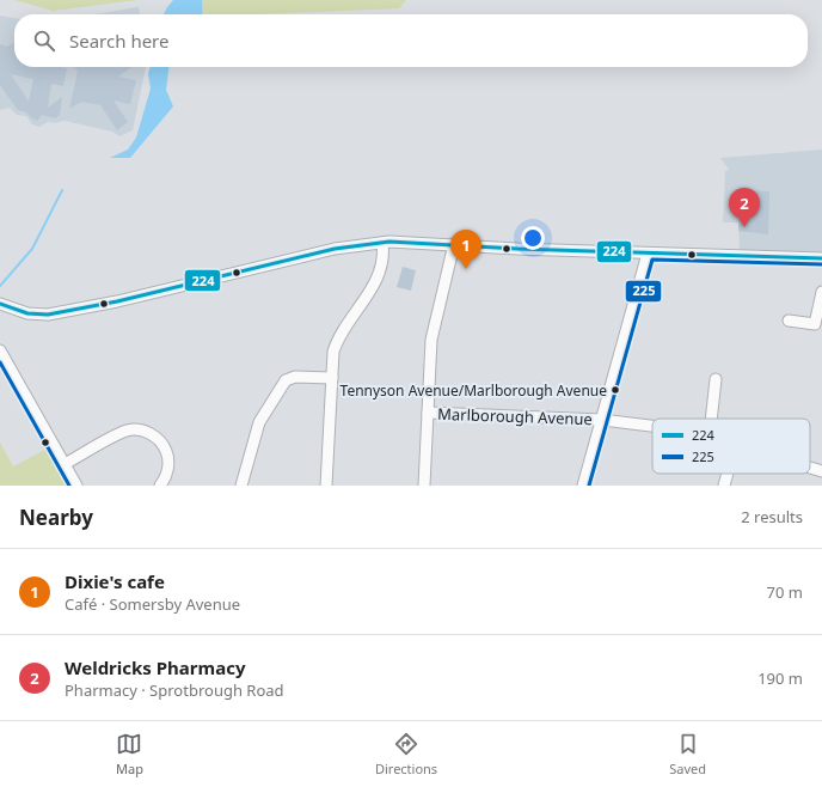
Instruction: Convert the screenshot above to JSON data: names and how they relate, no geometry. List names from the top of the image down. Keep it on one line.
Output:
{"streets":{"street":["Marlborough Avenue"]},"places":["Tennyson Avenue/Marlborough Avenue"],"lines":["transit line 224","transit line 225"],"legend":["224","225"],"page":{"search":"Search here","pins":["2","1"],"heading":["Nearby","2 results"],"list":[{"mark":"1","name":"Dixie's cafe","note":"Café · Somersby Avenue","value":"70 m"},{"mark":"2","name":"Weldricks Pharmacy","note":"Pharmacy · Sprotbrough Road","value":"190 m"}],"nav":["Map","Directions","Saved"]}}
